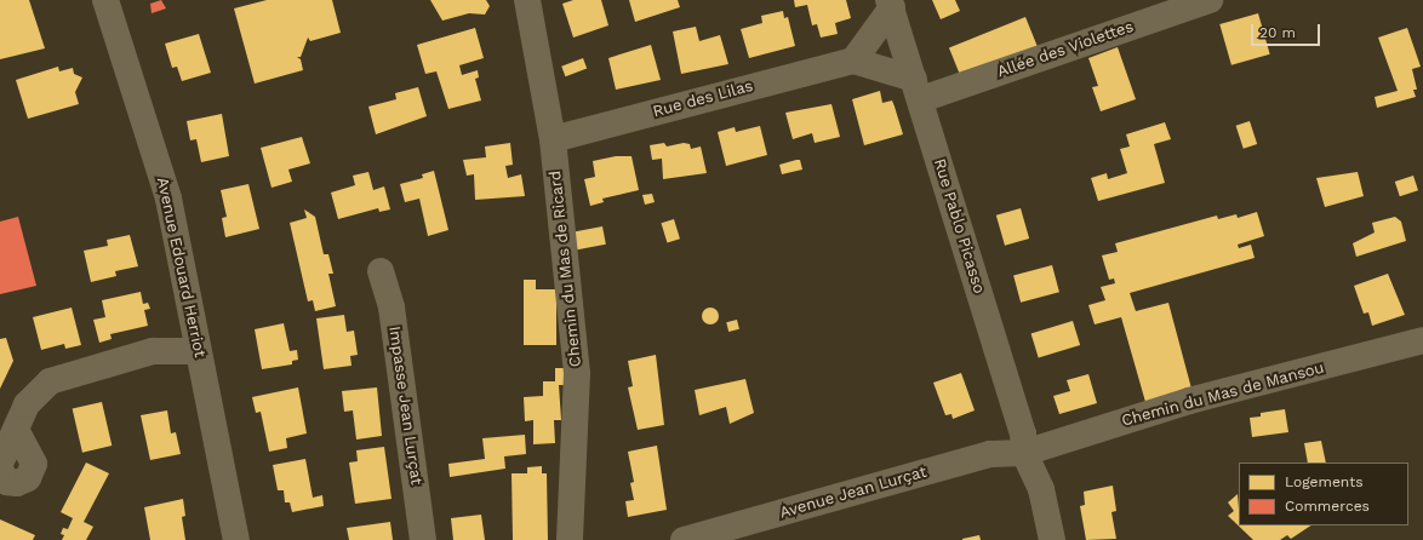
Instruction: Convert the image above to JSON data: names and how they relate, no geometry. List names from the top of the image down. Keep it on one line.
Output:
{"streets":{"street":["Allée des Violettes","Rue des Lilas","Rue Pablo Picasso","Avenue Edouard Herriot","Chemin du Mas de Ricard","Chemin du Mas de Mansou","Impasse Jean Lurçat","Avenue Jean Lurçat"]},"crossings":[["Allée des Violettes","Rue Pablo Picasso"],["Rue des Lilas","Chemin du Mas de Ricard"],["Rue Pablo Picasso","Chemin du Mas de Mansou"],["Rue Pablo Picasso","Avenue Jean Lurçat"],["Chemin du Mas de Mansou","Avenue Jean Lurçat"]],"legend":["Logements","Commerces"],"scale_bar":"20 m"}
